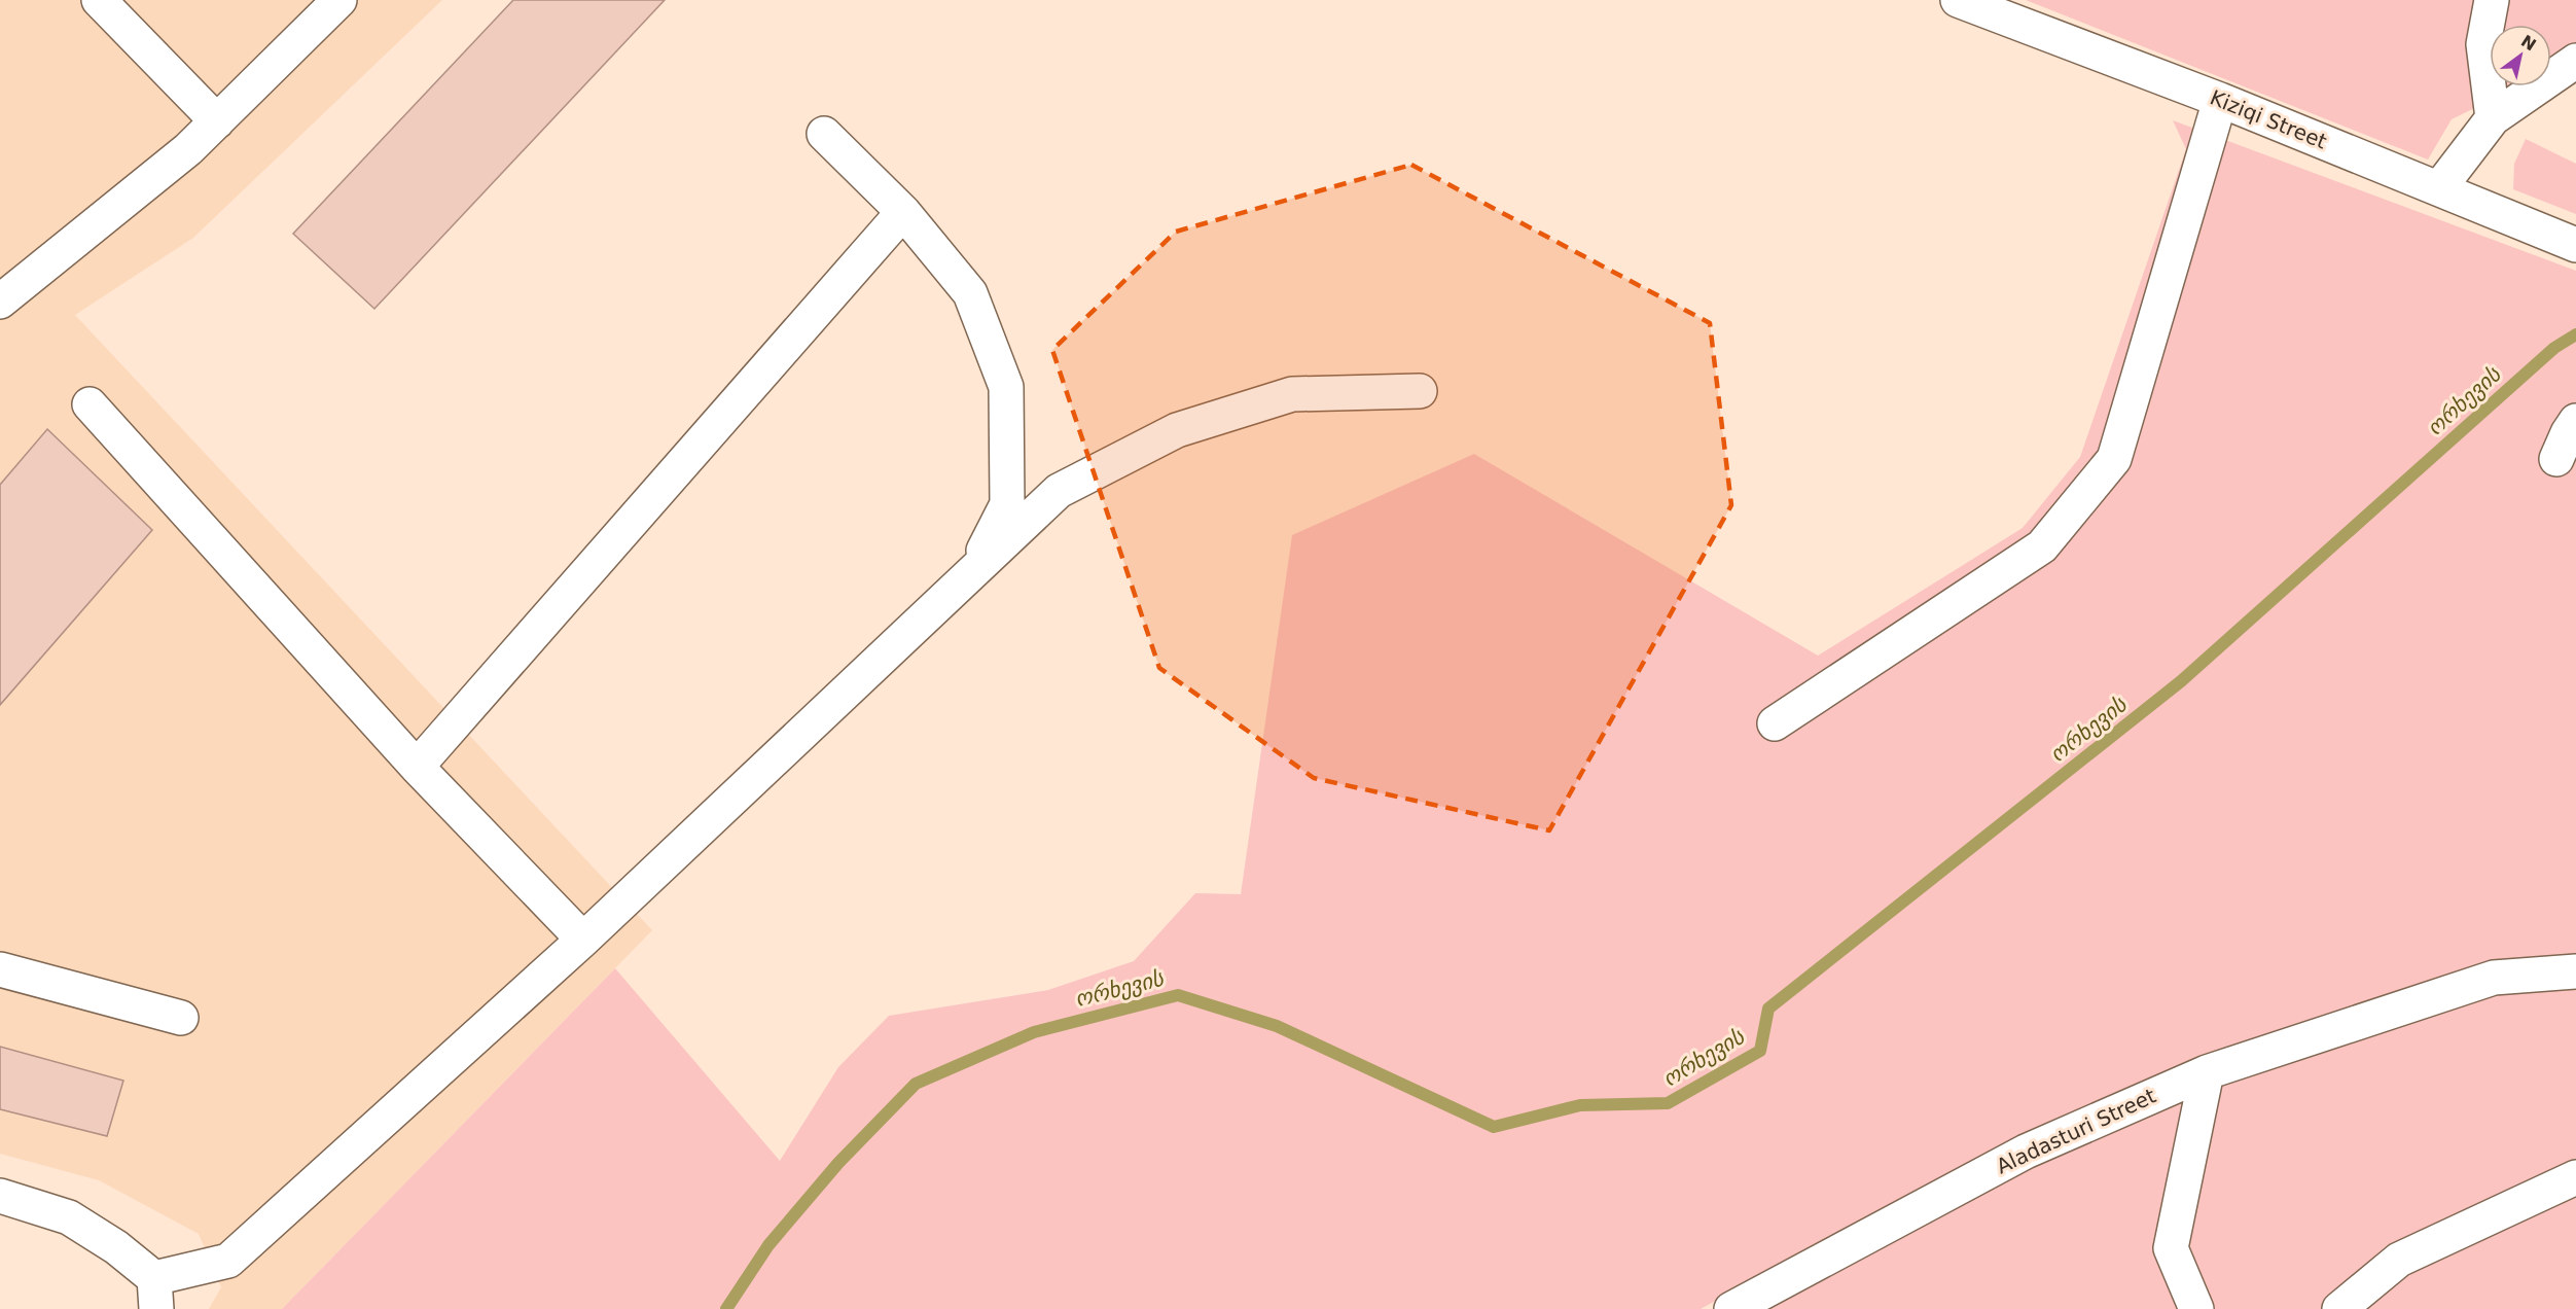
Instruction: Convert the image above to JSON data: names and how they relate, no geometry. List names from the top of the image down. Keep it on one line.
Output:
{"streets":{"street":["Kiziqi Street","Aladasturi Street"]},"water":["ორხევის"],"north":"top right"}
